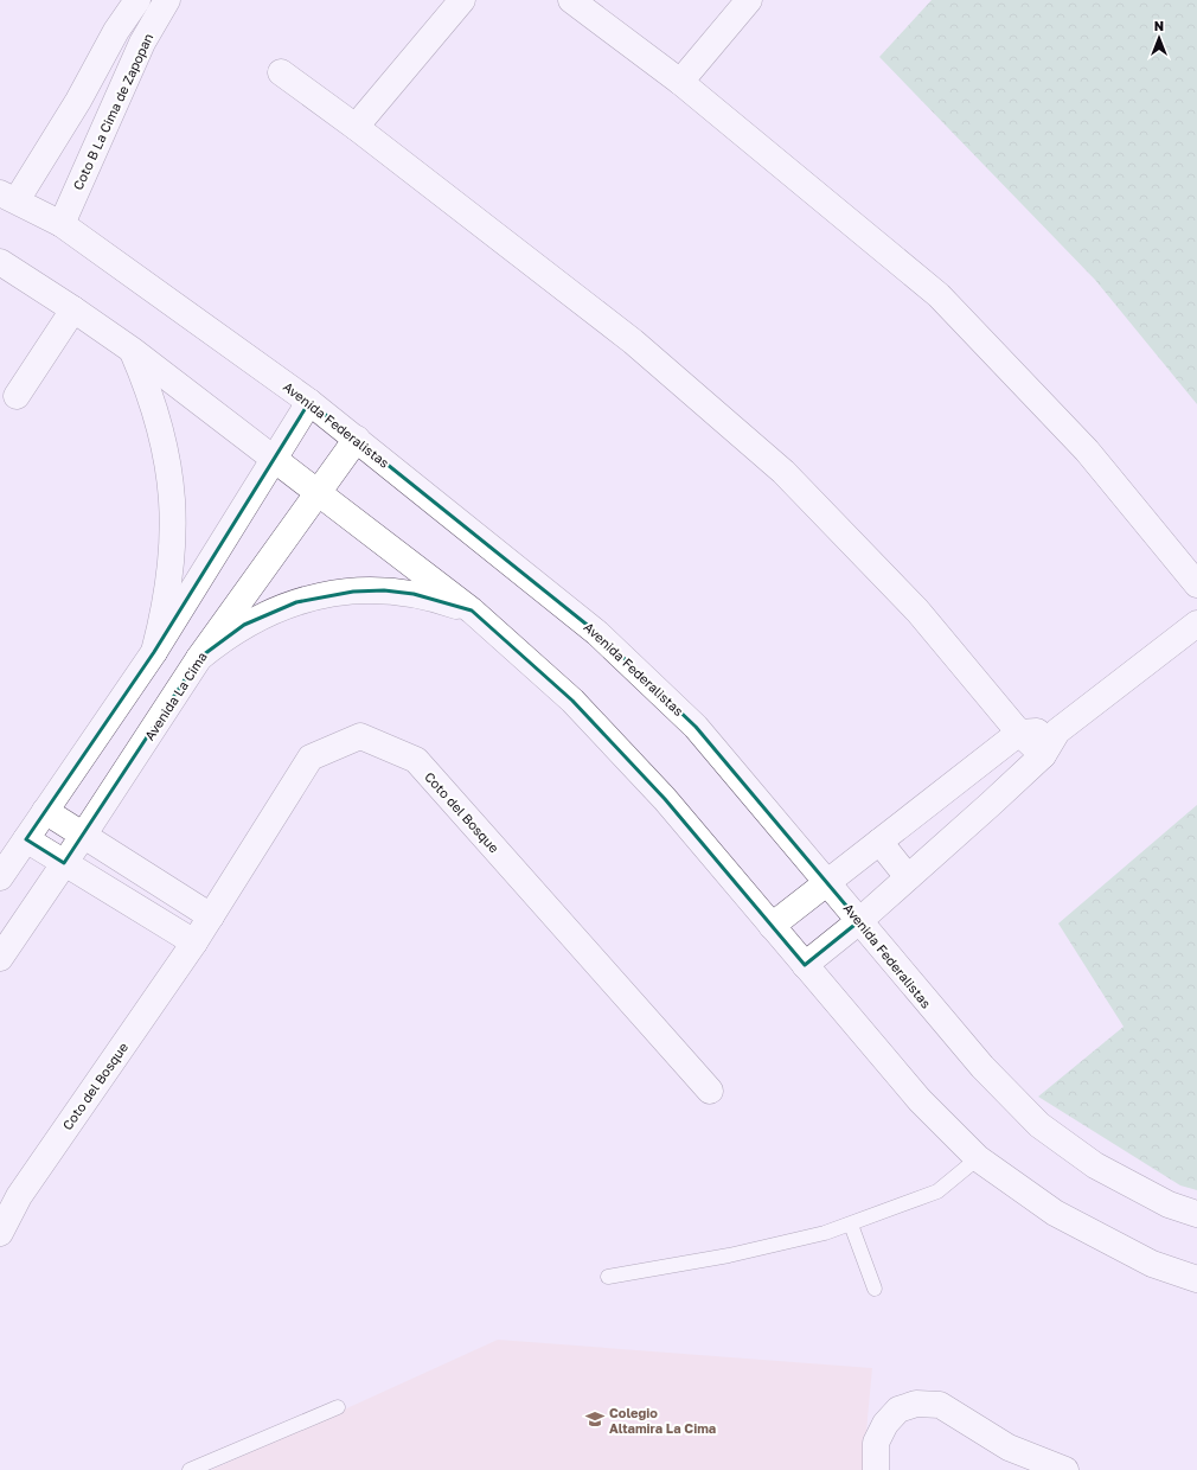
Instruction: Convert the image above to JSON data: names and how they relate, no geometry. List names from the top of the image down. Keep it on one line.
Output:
{"streets":{"street":["Coto B La Cima de Zapopan","Avenida Federalistas","Avenida La Cima","Coto del Bosque"]},"crossings":[["Coto B La Cima de Zapopan","Avenida Federalistas"],["Avenida Federalistas","Avenida La Cima"]],"places":{"school or university":["Colegio Altamira La Cima"]},"north":"top"}
